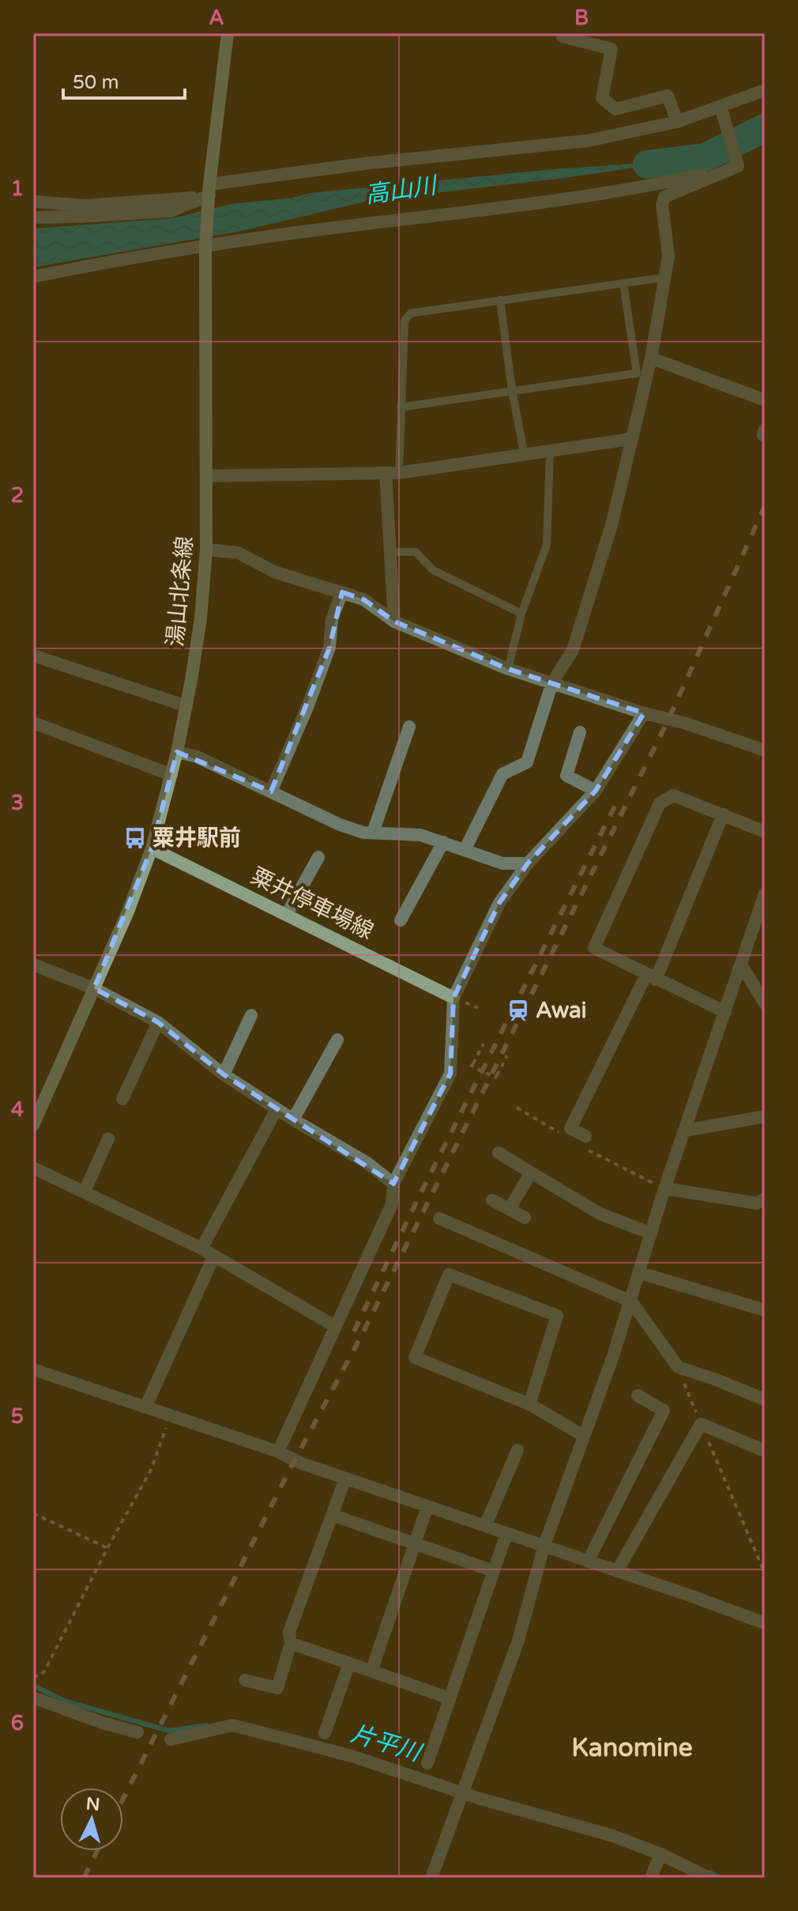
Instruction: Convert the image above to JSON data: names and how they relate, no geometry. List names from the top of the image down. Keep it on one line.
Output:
{"streets":{"main road":["湯山北条線","粟井停車場線"]},"crossings":[["湯山北条線","粟井停車場線"]],"districts":["Kanomine"],"water":["高山川","片平川"],"places":{"bus stop":["粟井駅前"],"station":["Awai"]},"scale_bar":"50 m","north":"top","grid":{"columns":["A","B"],"rows":["1","2","3","4","5","6"]}}
